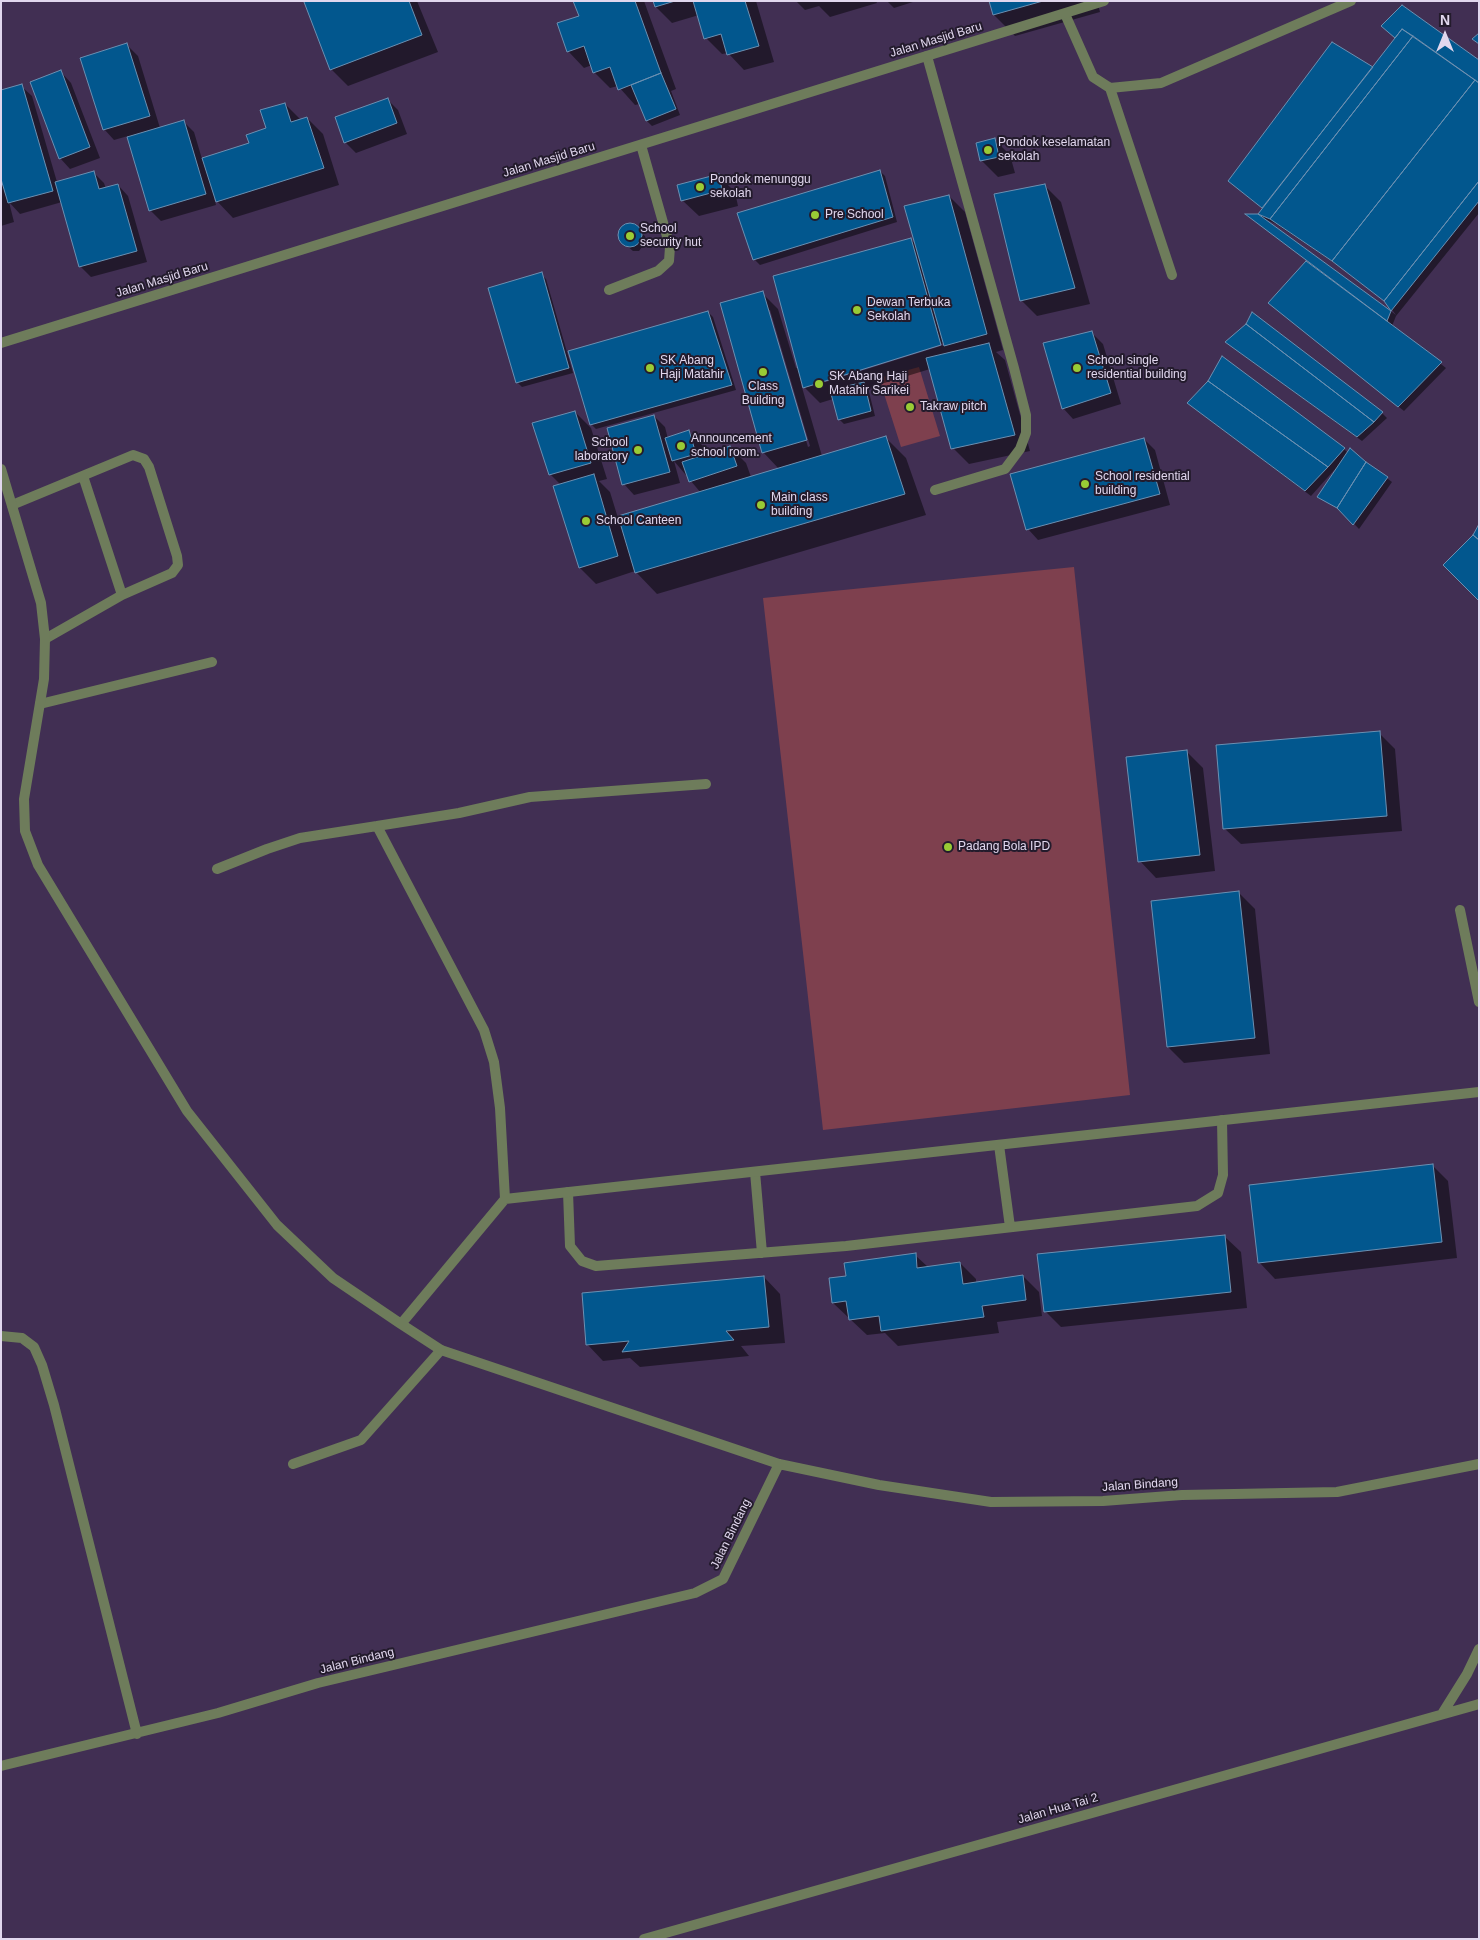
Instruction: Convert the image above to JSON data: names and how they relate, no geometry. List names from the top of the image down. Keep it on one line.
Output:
{"streets":{"street":["Jalan Masjid Baru","Jalan Bindang","Jalan Hua Tai 2"]},"places":["Pondok keselamatan sekolah","Pondok menunggu sekolah","Pre School","School security hut","Dewan Terbuka Sekolah","SK Abang Haji Matahir","School single residential building","Class Building","SK Abang Haji Matahir Sarikei","Takraw pitch","Announcement school room.","School laboratory","School residential building","Main class building","School Canteen","Padang Bola IPD"],"north":"top"}
